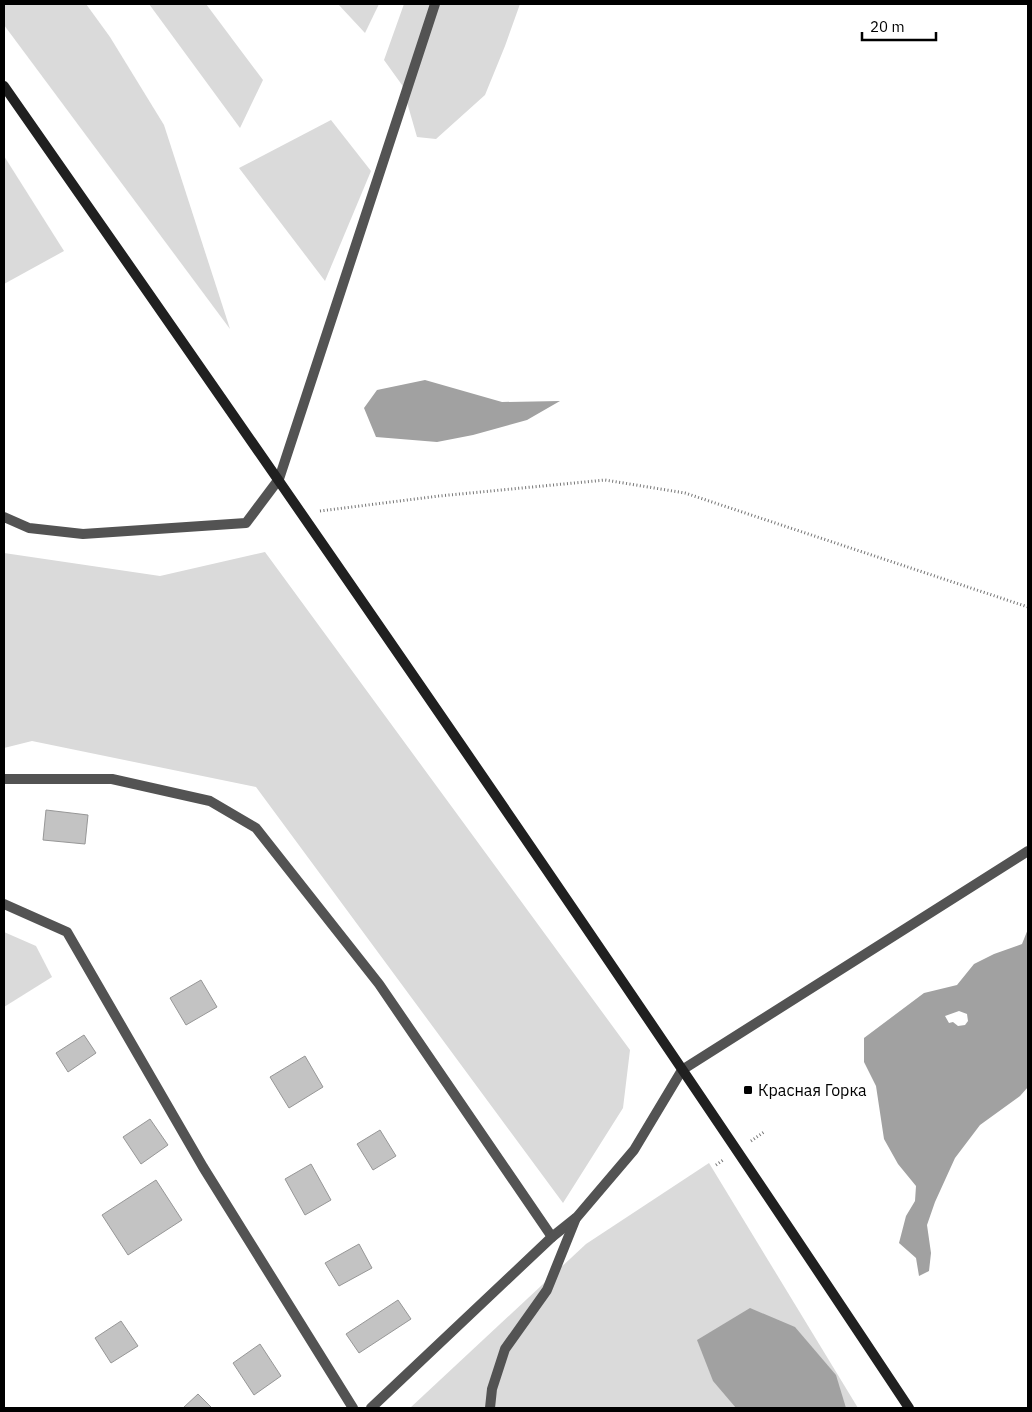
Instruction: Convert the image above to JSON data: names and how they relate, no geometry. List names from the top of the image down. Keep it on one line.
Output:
{"places":{"transit":["Красная Горка"]},"scale_bar":"20 m"}
